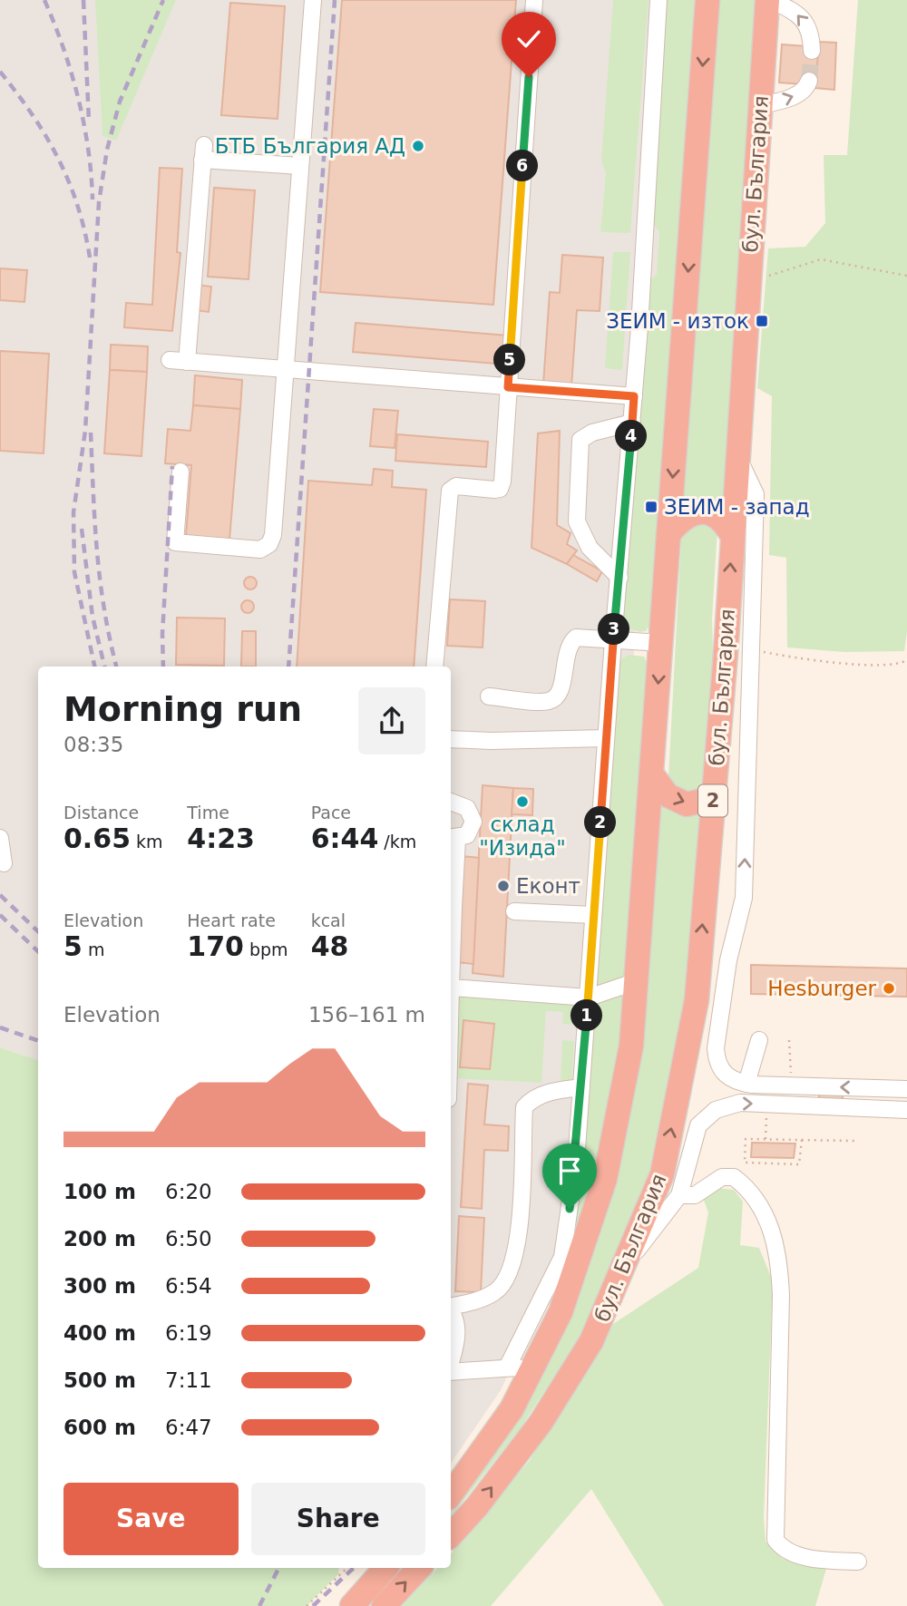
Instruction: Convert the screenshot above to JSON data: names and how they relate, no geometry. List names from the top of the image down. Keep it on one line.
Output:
{"streets":{"highway":["бул. България","2"]},"places":{"other":["БТБ България АД","склад \"Изида\"","Еконт","Hesburger"],"transit":["ЗЕИМ - изток","ЗЕИМ - запад"]},"page":{"pins":["6","5","4","3","2","1"],"heading":["Morning run","08:35"],"stats":[["Distance","0.65 km"],["Time","4:23"],["Pace","6:44 /km"],["Elevation","5 m"],["Heart rate","170 bpm"],["kcal","48"]],"chart":["Elevation","156–161 m"],"list":[{"name":"100 m","note":"6:20"},{"name":"200 m","note":"6:50"},{"name":"300 m","note":"6:54"},{"name":"400 m","note":"6:19"},{"name":"500 m","note":"7:11"},{"name":"600 m","note":"6:47"}],"buttons":["Save","Share"]}}
